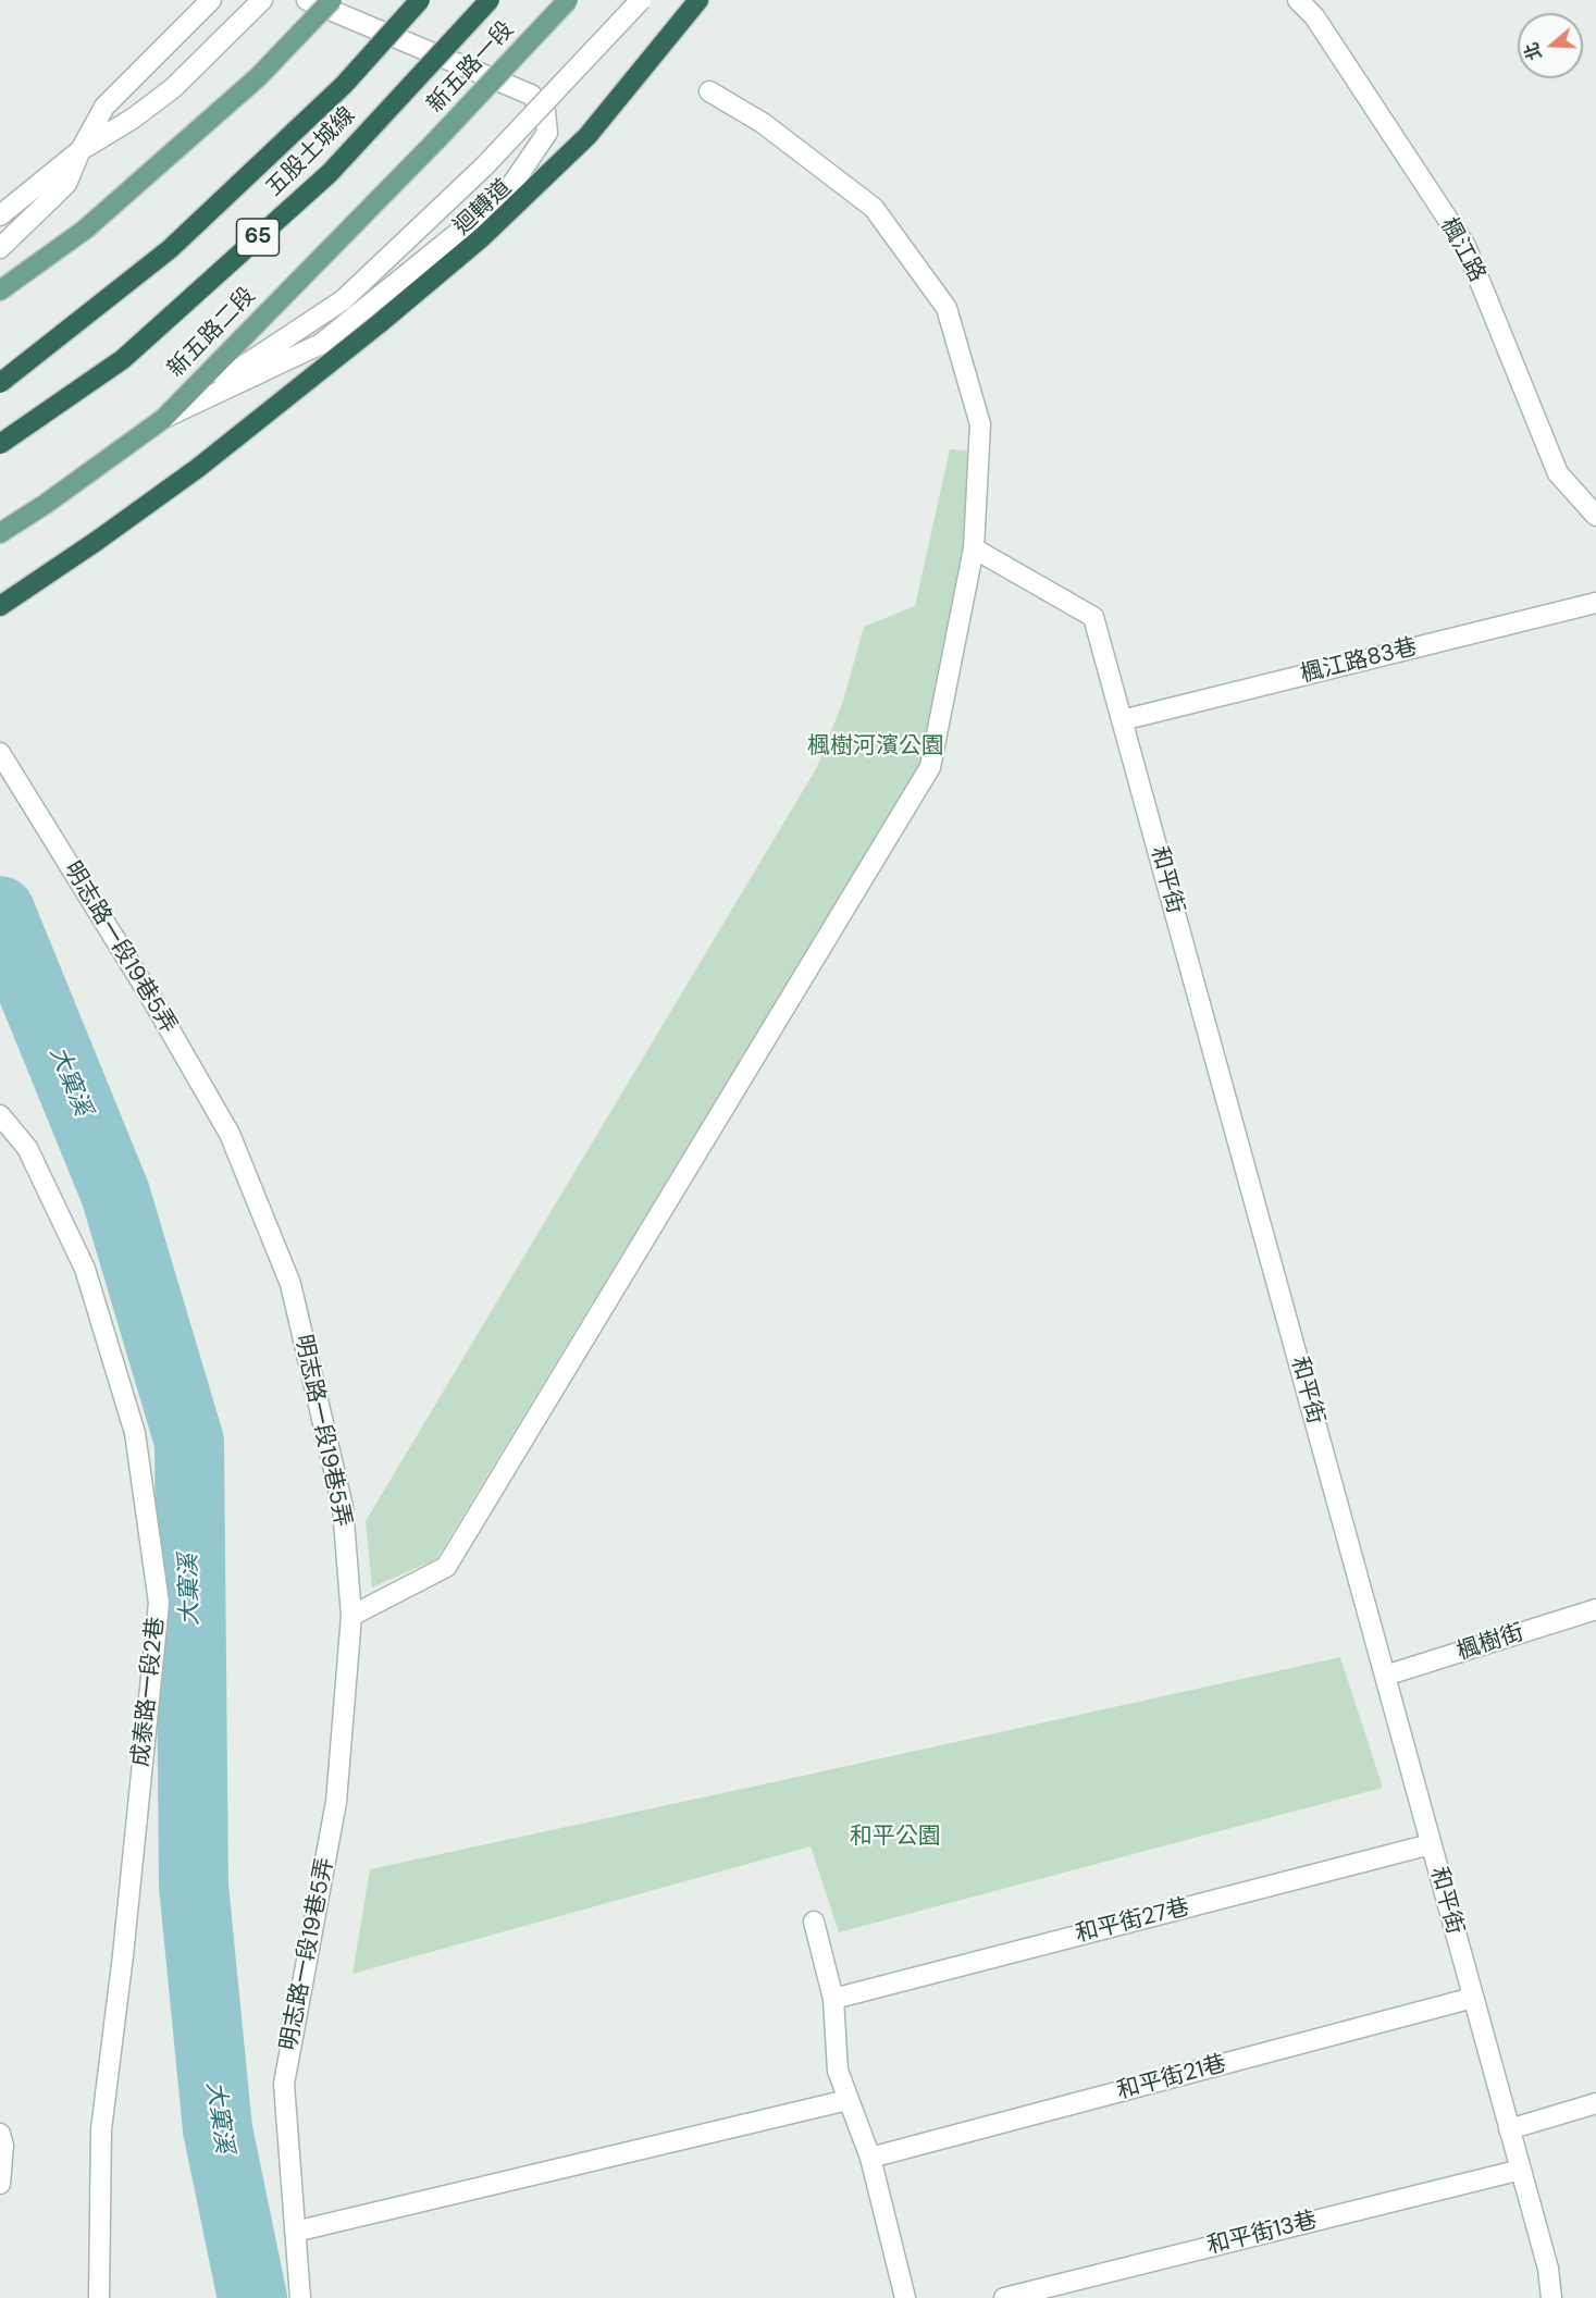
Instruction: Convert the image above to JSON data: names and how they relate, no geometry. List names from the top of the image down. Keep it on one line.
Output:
{"streets":{"highway":["五股土城線","65"],"main road":["新五路一段","新五路二段"],"street":["迴轉道","楓江路","楓江路83巷","和平街","明志路一段19巷5弄","楓樹街","成泰路一段2巷","和平街27巷","和平街21巷","和平街13巷"]},"crossings":[["新五路一段","新五路二段"],["迴轉道","新五路二段"],["楓江路83巷","和平街"],["和平街","楓樹街"],["和平街","和平街27巷"],["和平街","和平街21巷"],["和平街","和平街13巷"]],"water":["大窠溪"],"parks":["楓樹河濱公園","和平公園"],"north":"left"}
